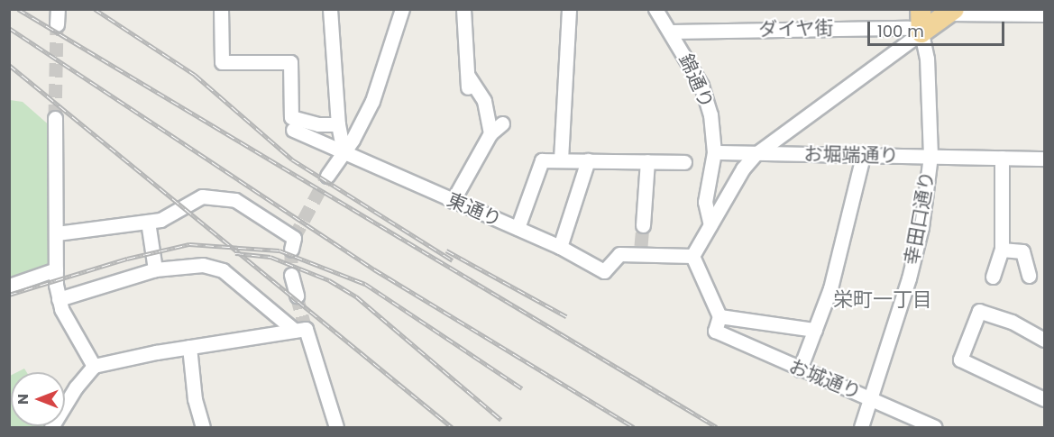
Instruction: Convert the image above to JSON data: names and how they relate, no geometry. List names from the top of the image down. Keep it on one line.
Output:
{"streets":{"street":["ダイヤ街","錦通り","お堀端通り","東通り","幸田口通り","お城通り"]},"crossings":[["ダイヤ街","錦通り"],["ダイヤ街","幸田口通り"],["錦通り","お堀端通り"],["お堀端通り","幸田口通り"],["幸田口通り","お城通り"]],"districts":["栄町一丁目"],"scale_bar":"100 m","north":"left"}
